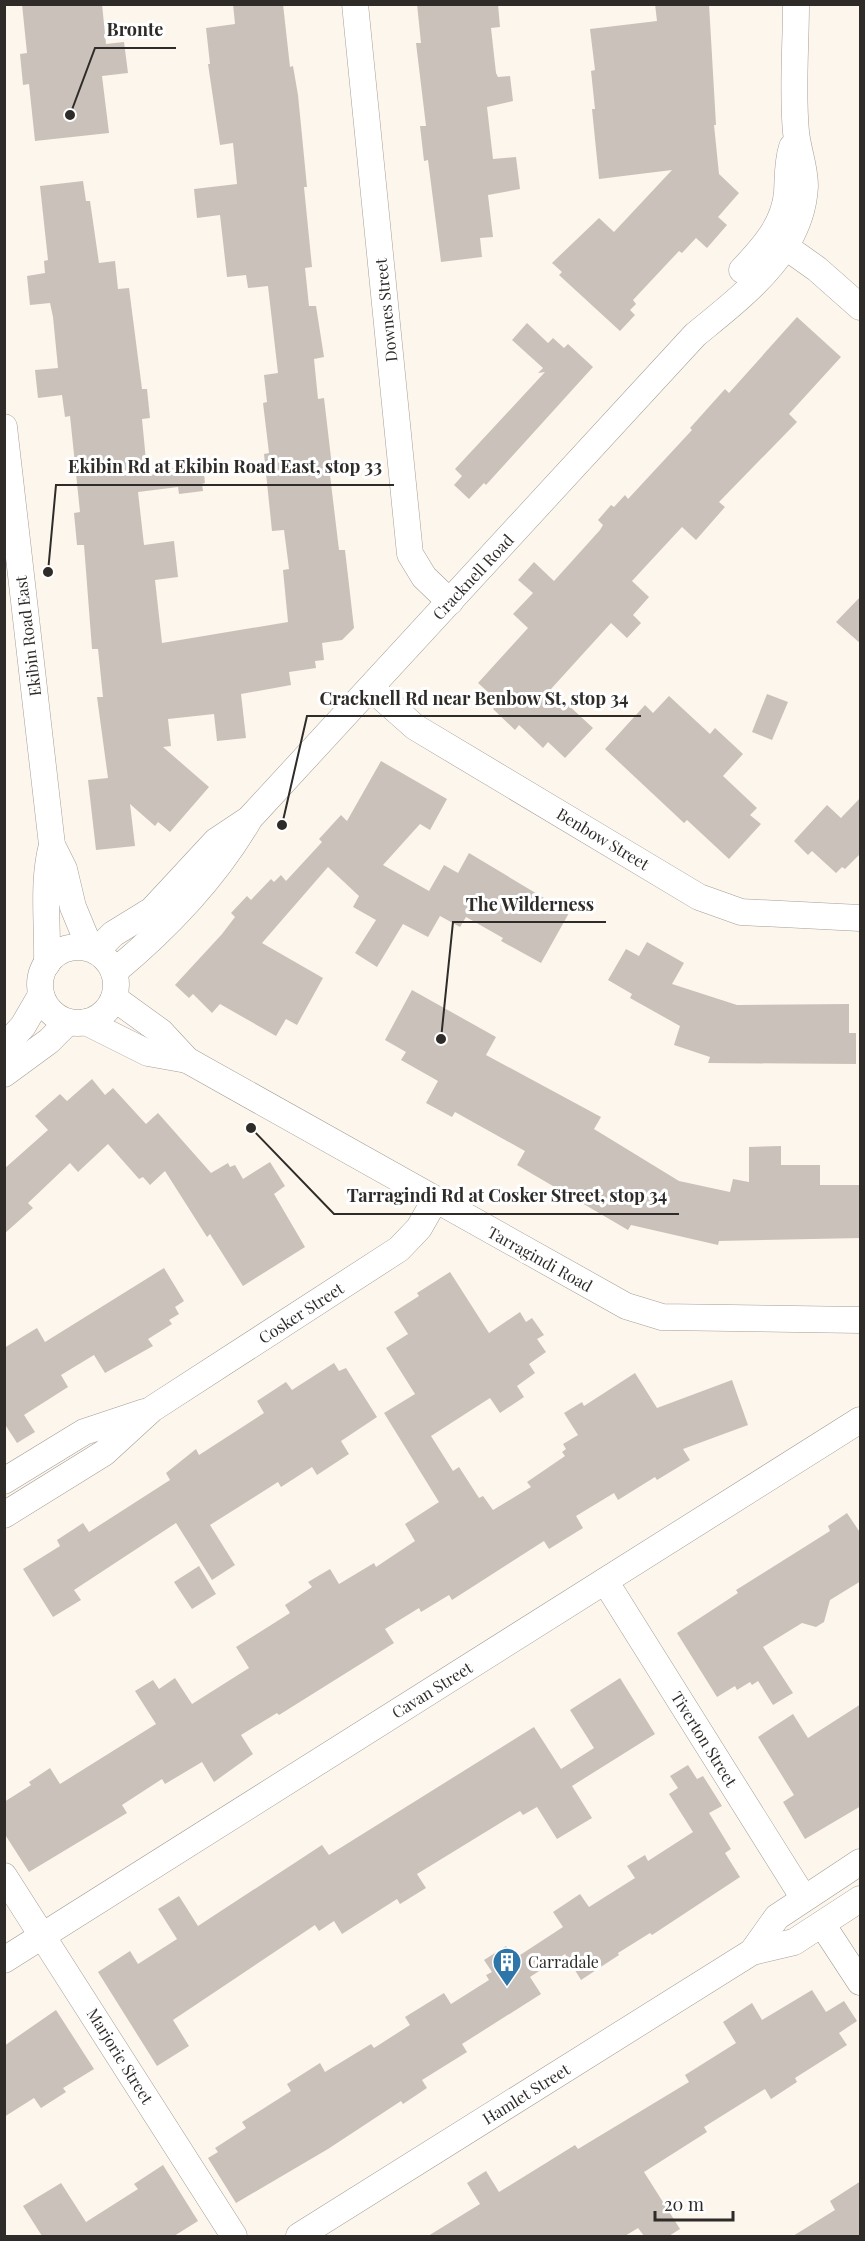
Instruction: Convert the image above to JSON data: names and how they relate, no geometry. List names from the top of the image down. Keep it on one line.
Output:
{"streets":{"street":["Downes Street","Cracknell Road","Ekibin Road East","Benbow Street","Tarragindi Road","Cosker Street","Cavan Street","Tiverton Street","Marjorie Street","Hamlet Street"]},"crossings":[["Downes Street","Cracknell Road"],["Cracknell Road","Ekibin Road East"],["Cracknell Road","Benbow Street"],["Cracknell Road","Tarragindi Road"],["Ekibin Road East","Tarragindi Road"],["Tarragindi Road","Cosker Street"],["Cavan Street","Tiverton Street"],["Cavan Street","Marjorie Street"],["Tiverton Street","Hamlet Street"]],"places":{"other":["Bronte","Ekibin Rd at Ekibin Road East, stop 33","Cracknell Rd near Benbow St, stop 34","The Wilderness","Tarragindi Rd at Cosker Street, stop 34"],"building":["Carradale"]},"scale_bar":"20 m"}
